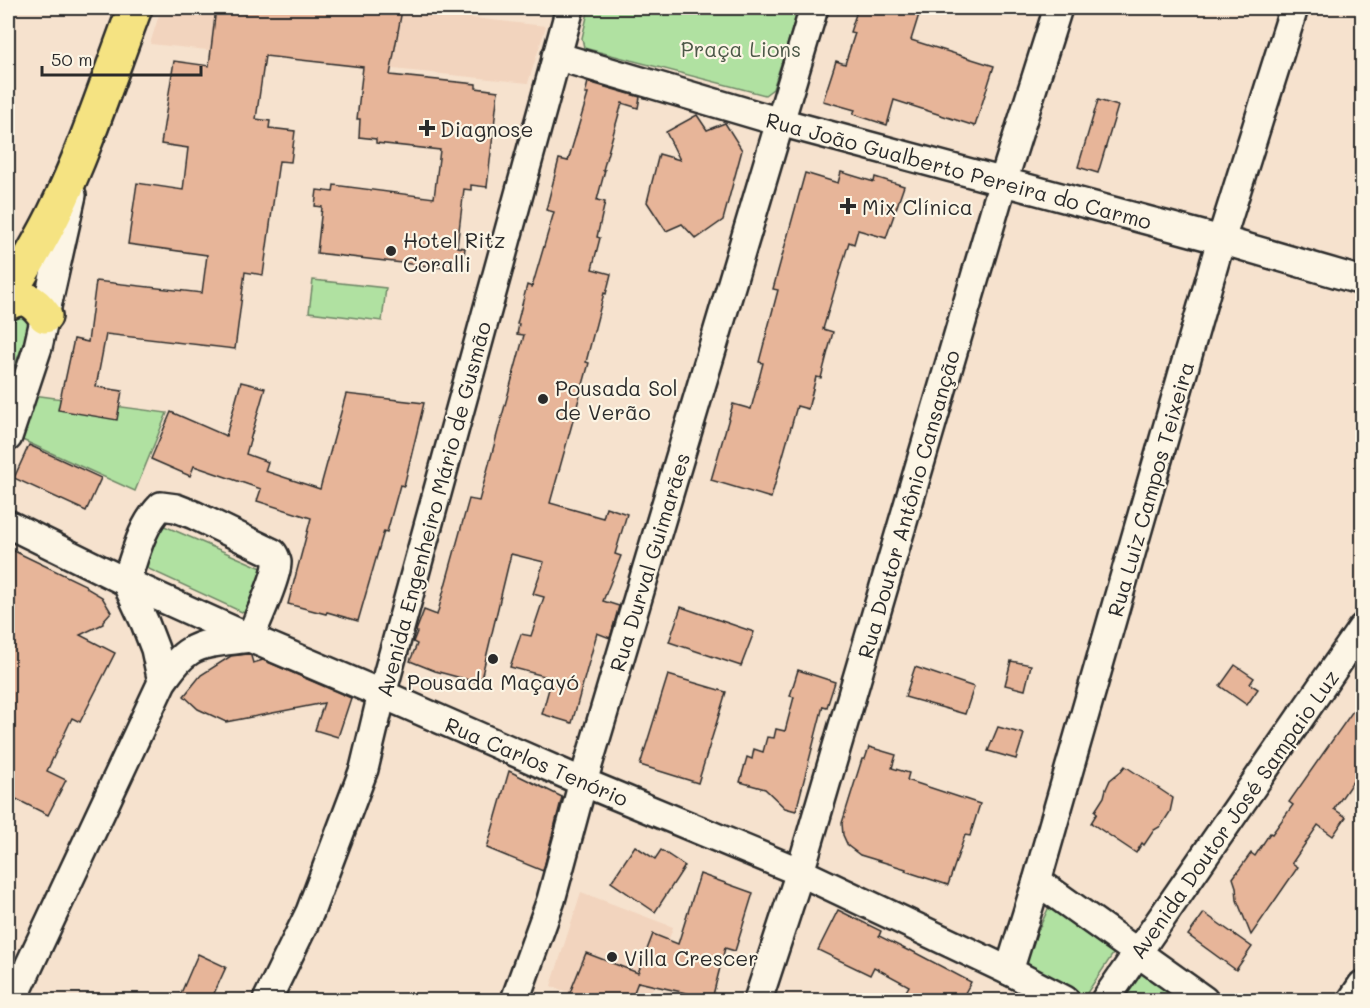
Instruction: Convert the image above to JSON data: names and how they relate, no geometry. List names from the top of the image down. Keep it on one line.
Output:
{"streets":{"street":["Rua João Gualberto Pereira do Carmo","Rua Luiz Campos Teixeira","Rua Doutor Antônio Cansanção","Avenida Engenheiro Mário de Gusmão","Rua Durval Guimarães","Rua Carlos Tenório","Avenida Doutor José Sampaio Luz"]},"crossings":[["Rua João Gualberto Pereira do Carmo","Rua Luiz Campos Teixeira"],["Rua João Gualberto Pereira do Carmo","Rua Doutor Antônio Cansanção"],["Rua João Gualberto Pereira do Carmo","Avenida Engenheiro Mário de Gusmão"],["Rua João Gualberto Pereira do Carmo","Rua Durval Guimarães"],["Rua Luiz Campos Teixeira","Rua Carlos Tenório"],["Rua Doutor Antônio Cansanção","Rua Carlos Tenório"],["Avenida Engenheiro Mário de Gusmão","Rua Carlos Tenório"],["Rua Durval Guimarães","Rua Carlos Tenório"]],"parks":["Praça Lions"],"places":{"health":["Diagnose","Mix Clínica"],"other":["Hotel Ritz Coralli","Pousada Sol de Verão","Pousada Maçayó","Villa Crescer"]},"scale_bar":"50 m"}
